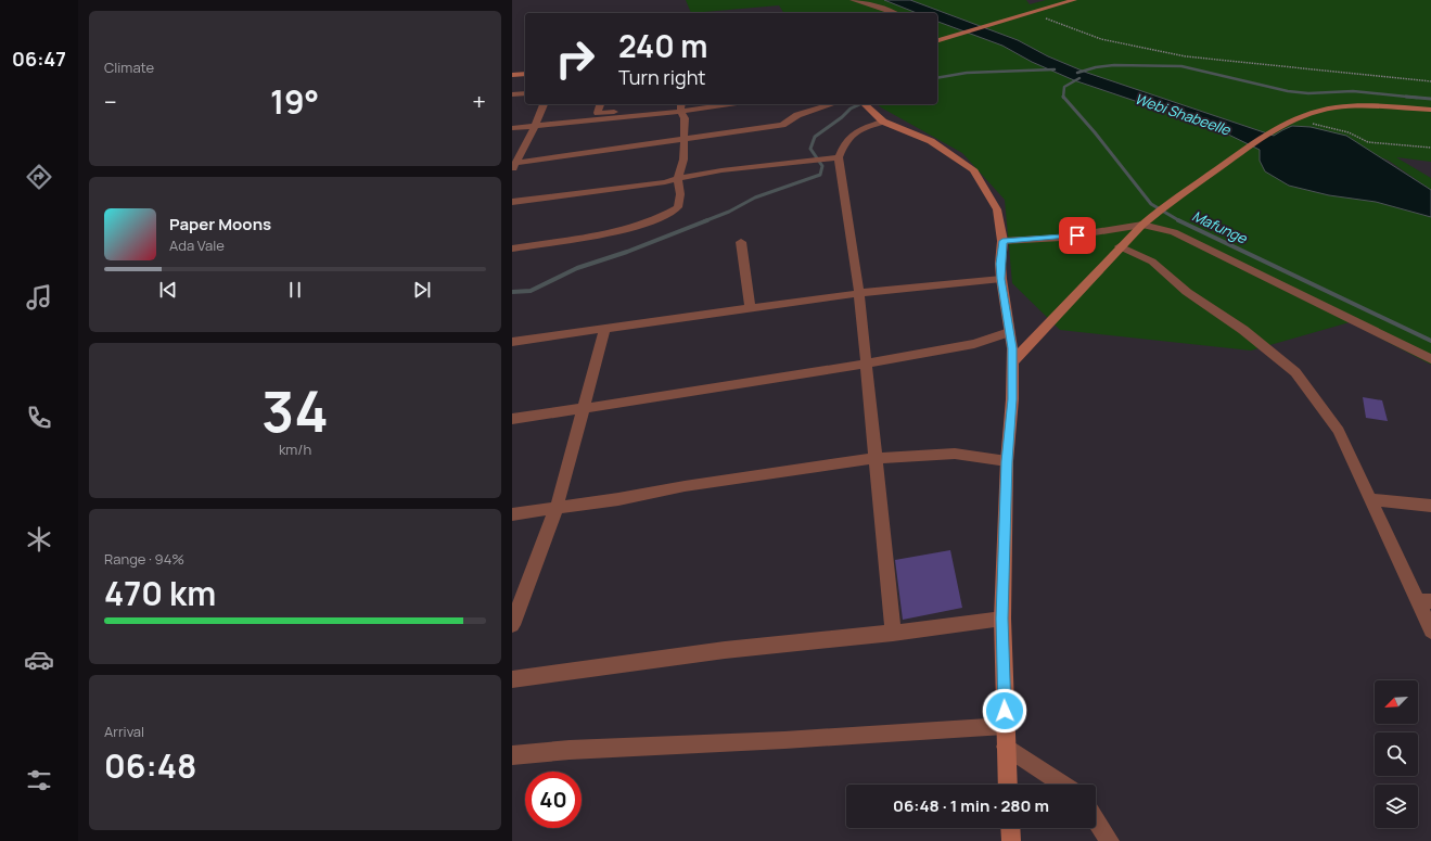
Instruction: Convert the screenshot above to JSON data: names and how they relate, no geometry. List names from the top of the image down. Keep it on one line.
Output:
{"water":["Webi Shabeelle","Mafunge"],"north":"bottom left","page":{"tabs":"06:47","tile":["Climate",["34","km/h"],["Range · 94%","470 km"],["Arrival","06:48"]],"turn":["240 m","Turn right"],"heat":["−","19°","+"],"song":["Paper Moons","Ada Vale"],"limit":"40","trip":"06:48 · 1 min · 280 m"}}
